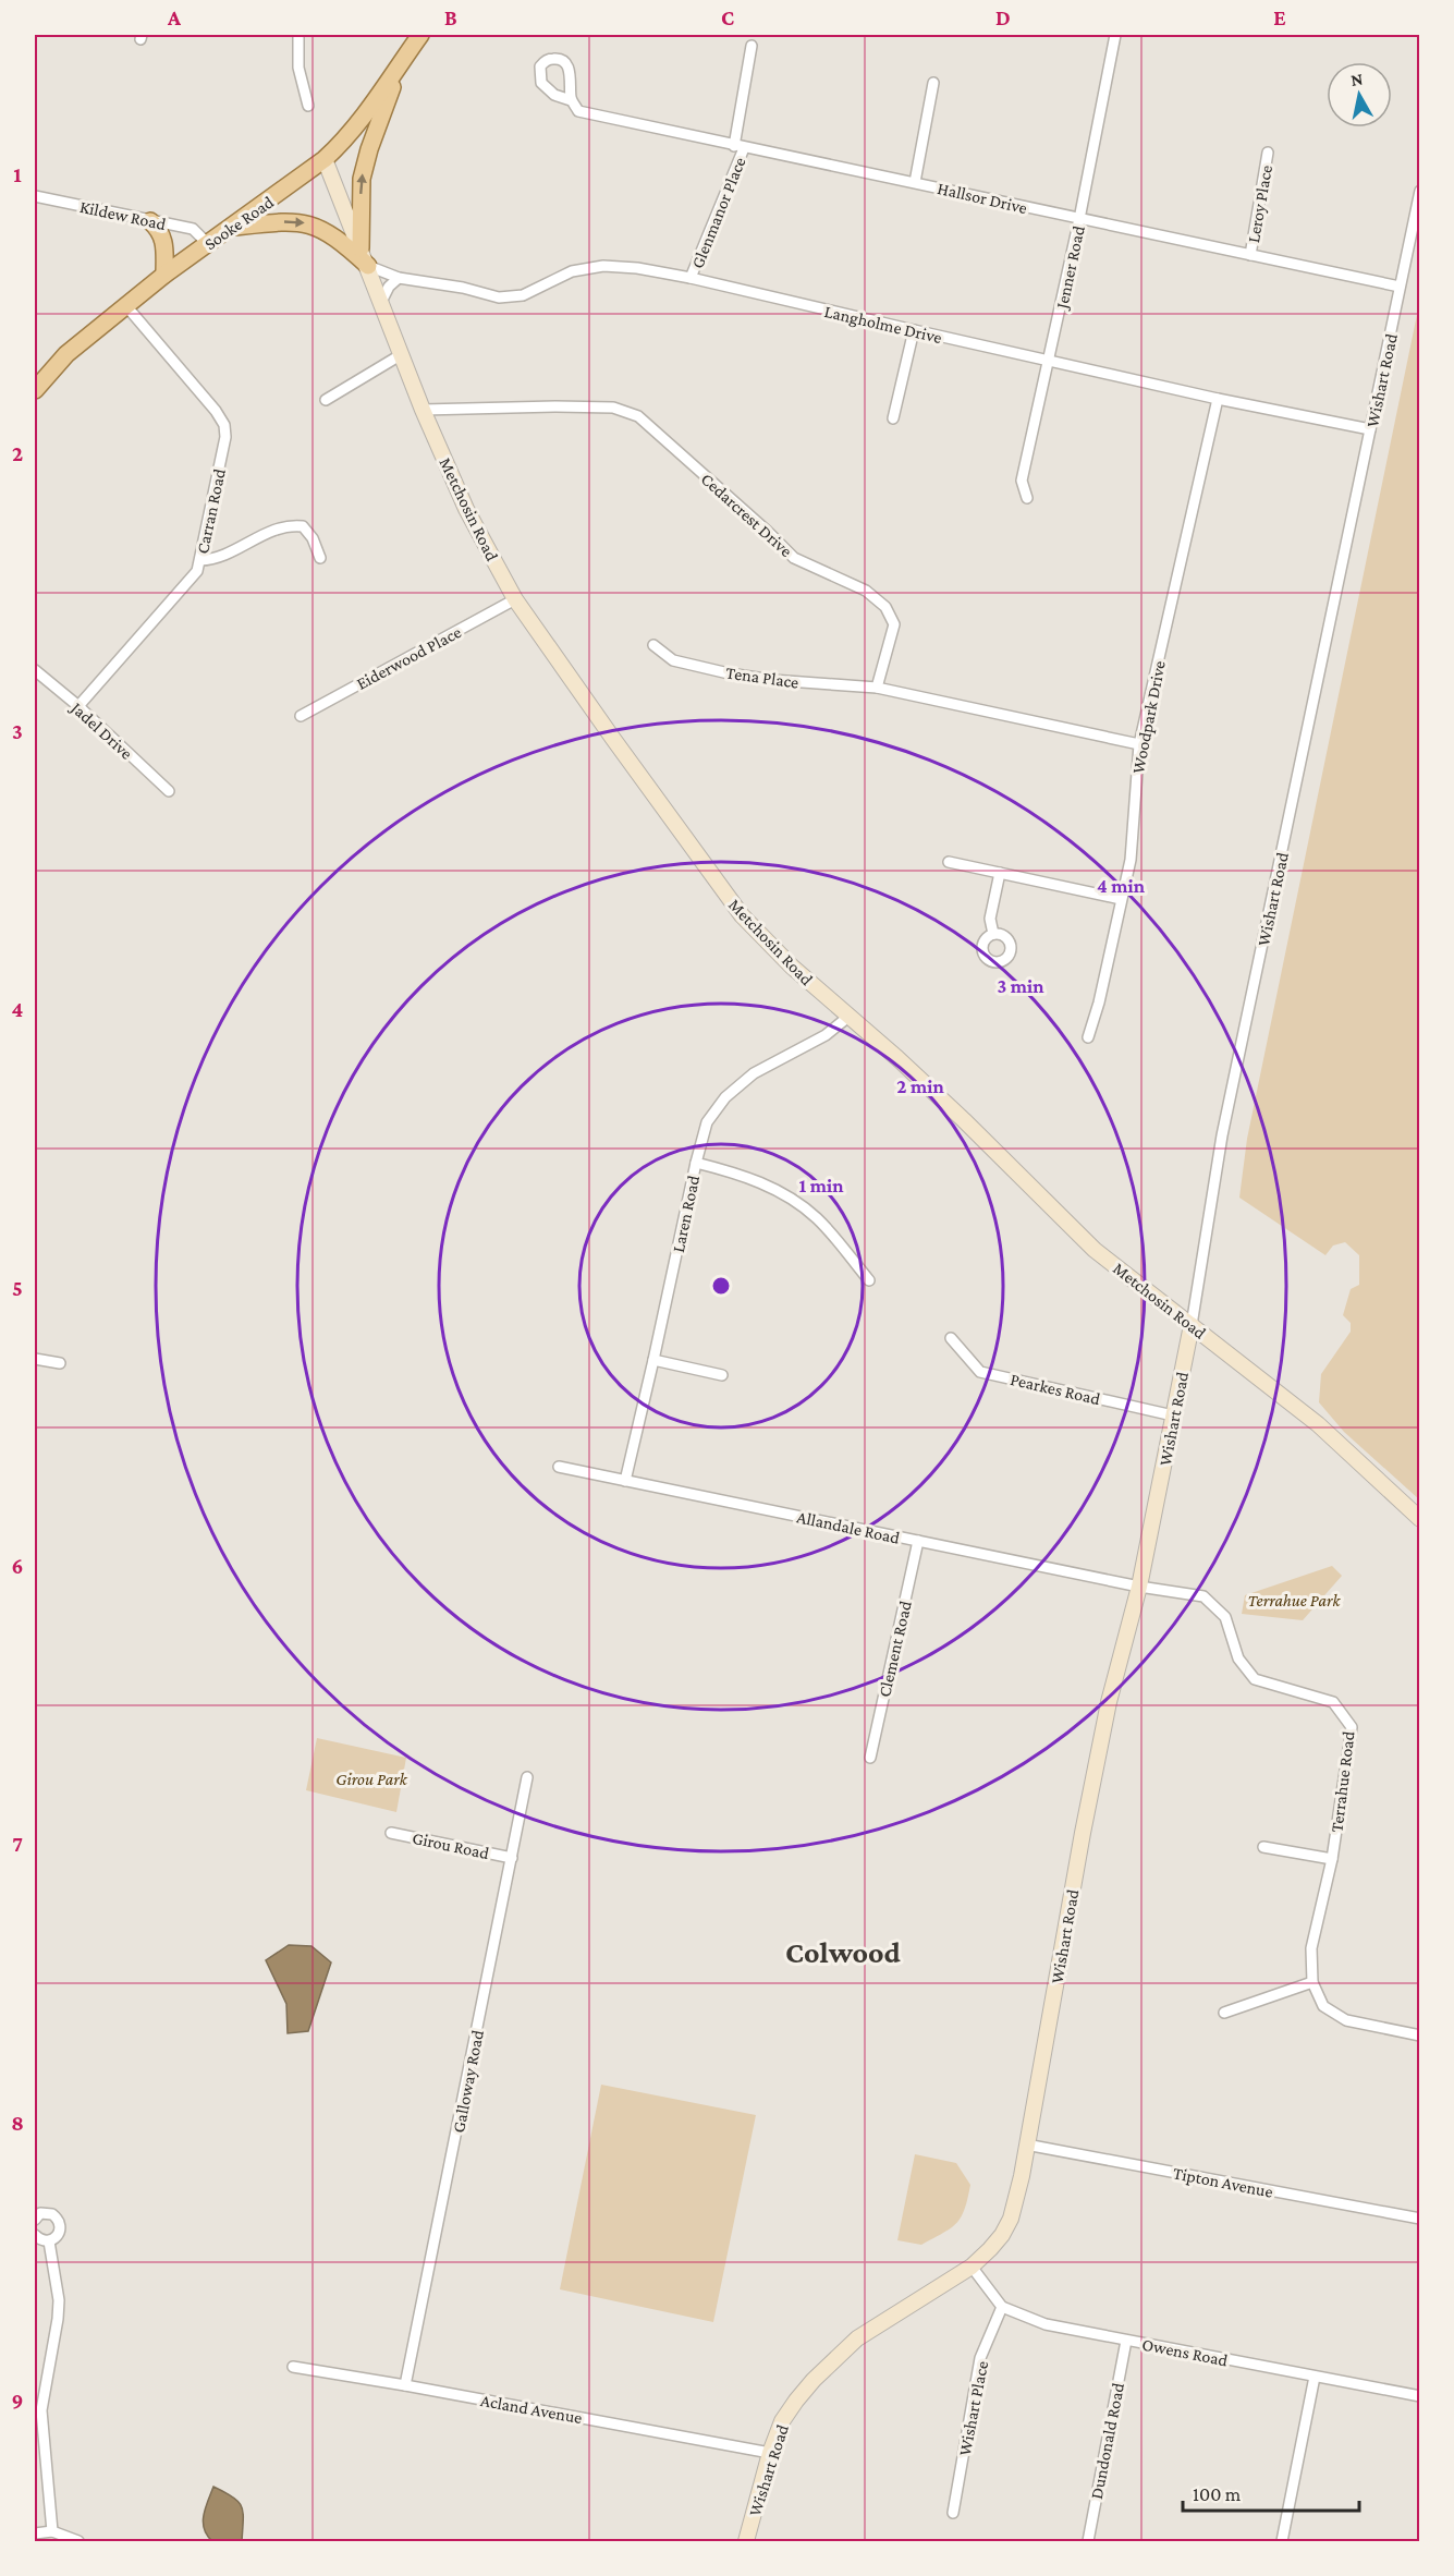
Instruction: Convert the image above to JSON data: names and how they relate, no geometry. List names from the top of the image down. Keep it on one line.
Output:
{"streets":{"main road":["Sooke Road","Wishart Road","Metchosin Road"],"street":["Hallsor Drive","Leroy Place","Glenmanor Place","Kildew Road","Jenner Road","Langholme Drive","Carran Road","Cedarcrest Drive","Eiderwood Place","Tena Place","Woodpark Drive","Jadel Drive","Laren Road","Pearkes Road","Allandale Road","Clement Road","Terrahue Road","Girou Road","Galloway Road","Tipton Avenue","Owens Road","Acland Avenue","Wishart Place","Dundonald Road"]},"crossings":[["Hallsor Drive","Leroy Place"],["Hallsor Drive","Glenmanor Place"],["Hallsor Drive","Jenner Road"],["Hallsor Drive","Wishart Road"],["Glenmanor Place","Langholme Drive"],["Kildew Road","Sooke Road"],["Sooke Road","Metchosin Road"],["Sooke Road","Carran Road"],["Jenner Road","Langholme Drive"],["Langholme Drive","Wishart Road"],["Langholme Drive","Metchosin Road"],["Langholme Drive","Woodpark Drive"],["Wishart Road","Metchosin Road"],["Wishart Road","Pearkes Road"],["Wishart Road","Allandale Road"],["Wishart Road","Terrahue Road"],["Wishart Road","Tipton Avenue"],["Wishart Road","Acland Avenue"],["Metchosin Road","Cedarcrest Drive"],["Metchosin Road","Eiderwood Place"],["Metchosin Road","Laren Road"],["Carran Road","Jadel Drive"],["Cedarcrest Drive","Tena Place"],["Laren Road","Allandale Road"],["Allandale Road","Clement Road"],["Allandale Road","Terrahue Road"],["Girou Road","Galloway Road"],["Galloway Road","Acland Avenue"],["Owens Road","Wishart Place"],["Owens Road","Dundonald Road"]],"districts":["Colwood"],"parks":["Terrahue Park","Girou Park"],"scale_bar":"100 m","north":"top","grid":{"columns":["A","B","C","D","E"],"rows":["1","2","3","4","5","6","7","8","9"]},"rings":["4 min","3 min","2 min","1 min"]}
